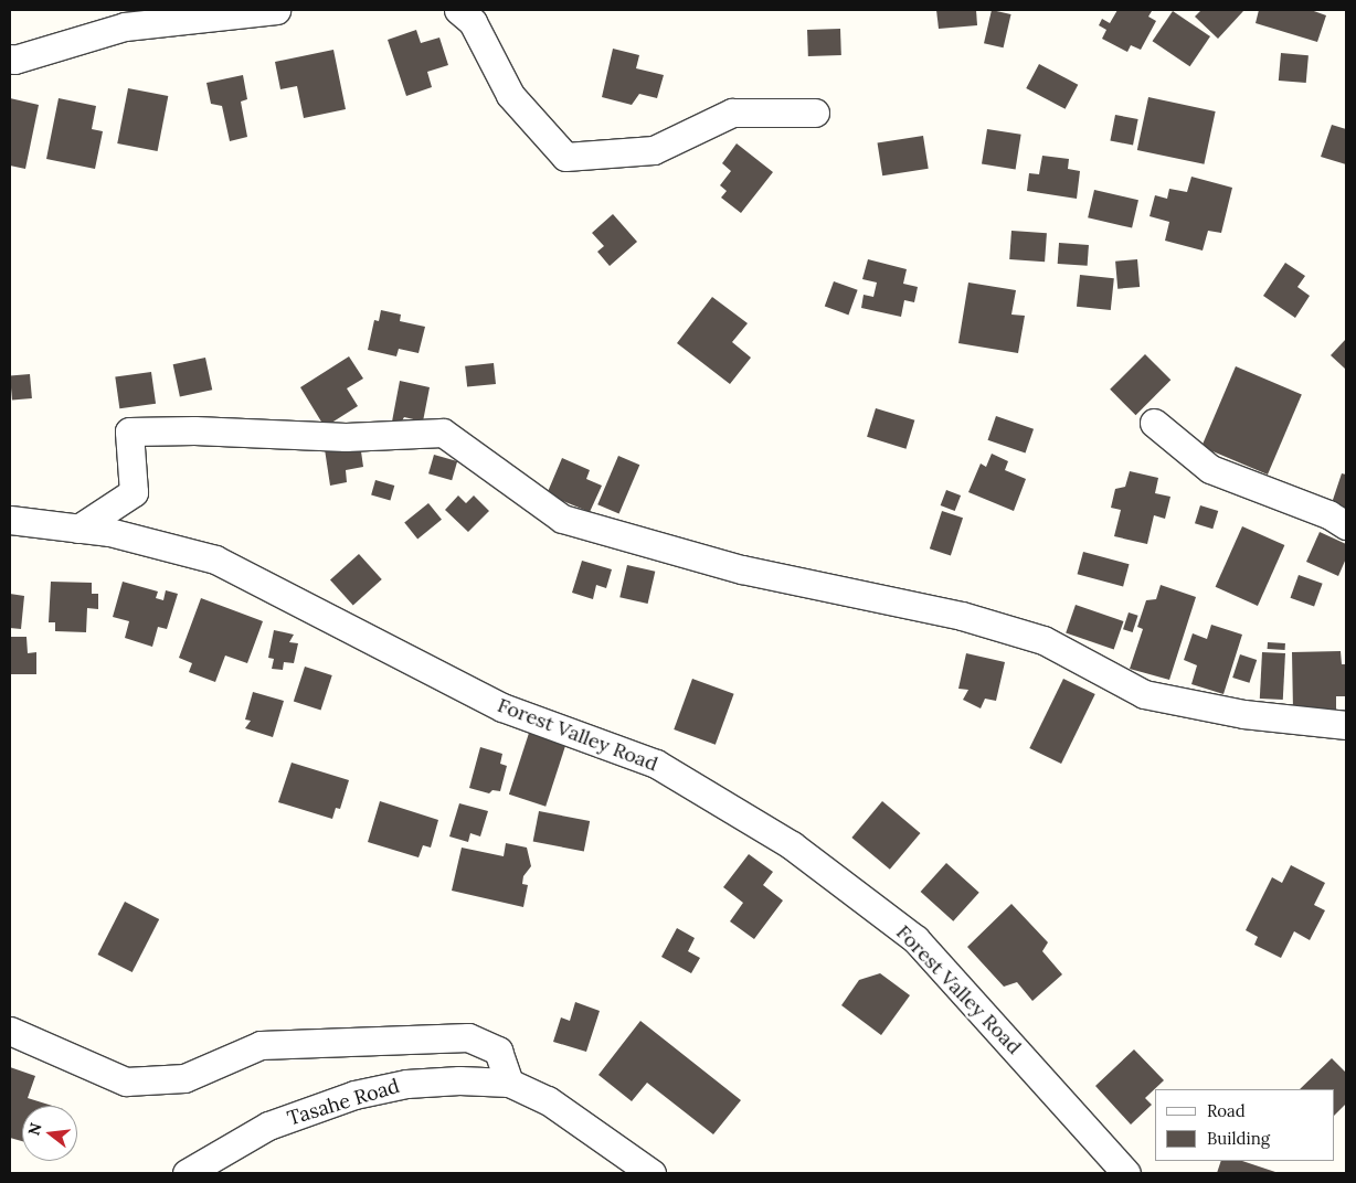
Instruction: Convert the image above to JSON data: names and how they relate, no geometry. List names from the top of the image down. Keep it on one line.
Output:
{"streets":{"street":["Forest Valley Road","Tasahe Road"]},"legend":["Road","Building"],"north":"left"}
